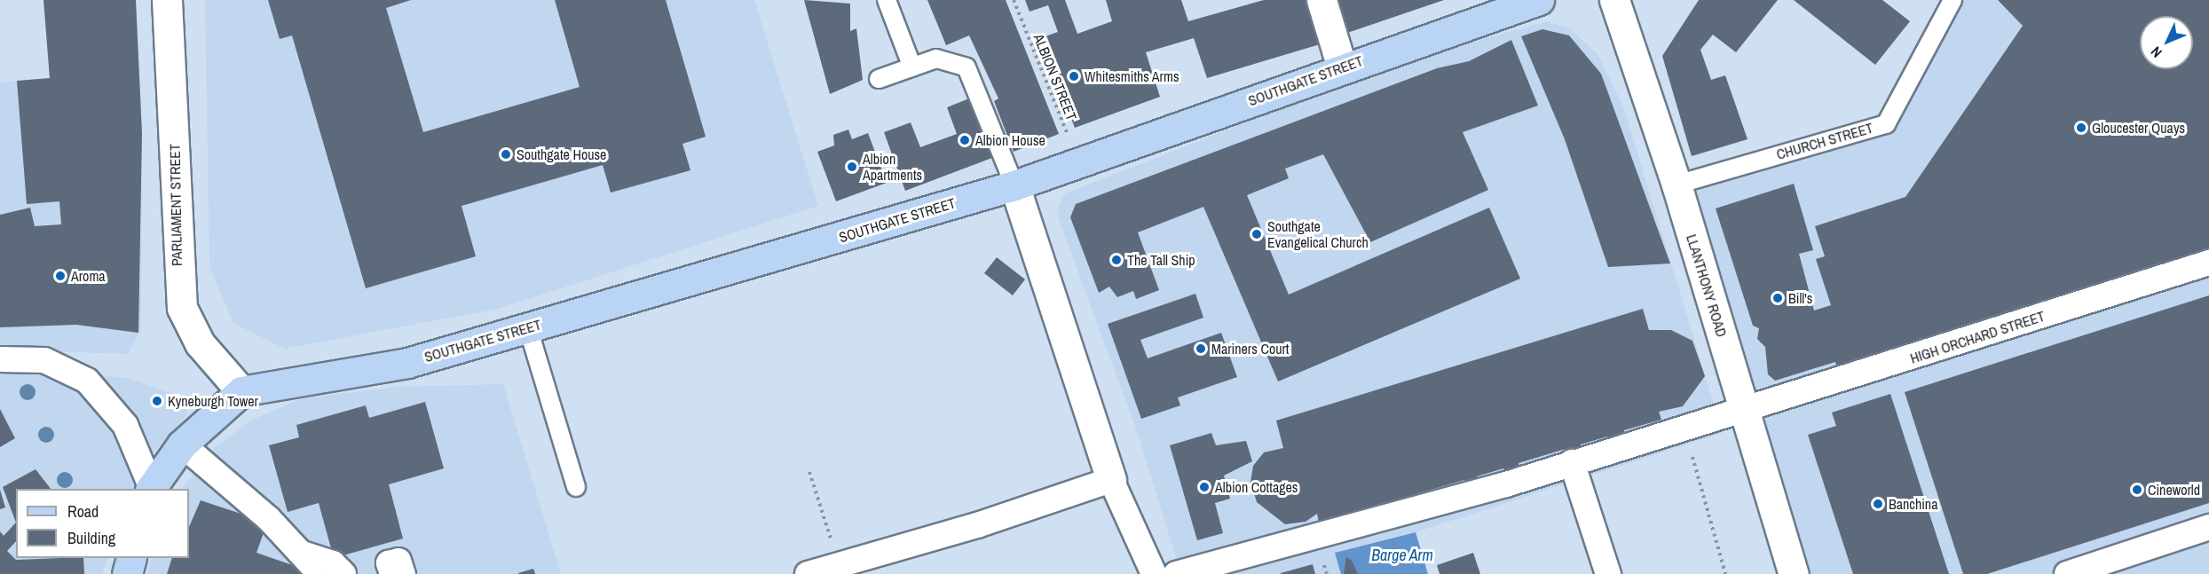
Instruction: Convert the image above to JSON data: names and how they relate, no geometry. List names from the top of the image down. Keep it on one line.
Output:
{"streets":{"main road":["SOUTHGATE STREET"],"street":["PARLIAMENT STREET","LLANTHONY ROAD","HIGH ORCHARD STREET"],"lane":["CHURCH STREET"],"path":["ALBION STREET"]},"crossings":[["ALBION STREET","SOUTHGATE STREET"],["SOUTHGATE STREET","PARLIAMENT STREET"],["CHURCH STREET","LLANTHONY ROAD"],["LLANTHONY ROAD","HIGH ORCHARD STREET"]],"water":["Barge Arm"],"places":["Whitesmiths Arms","Gloucester Quays","Albion House","Southgate House","Albion Apartments","Southgate Evangelical Church","The Tall Ship","Aroma","Bill's","Mariners Court","Kyneburgh Tower","Albion Cottages","Cineworld","Banchina"],"legend":["Road","Building"],"north":"bottom left"}
